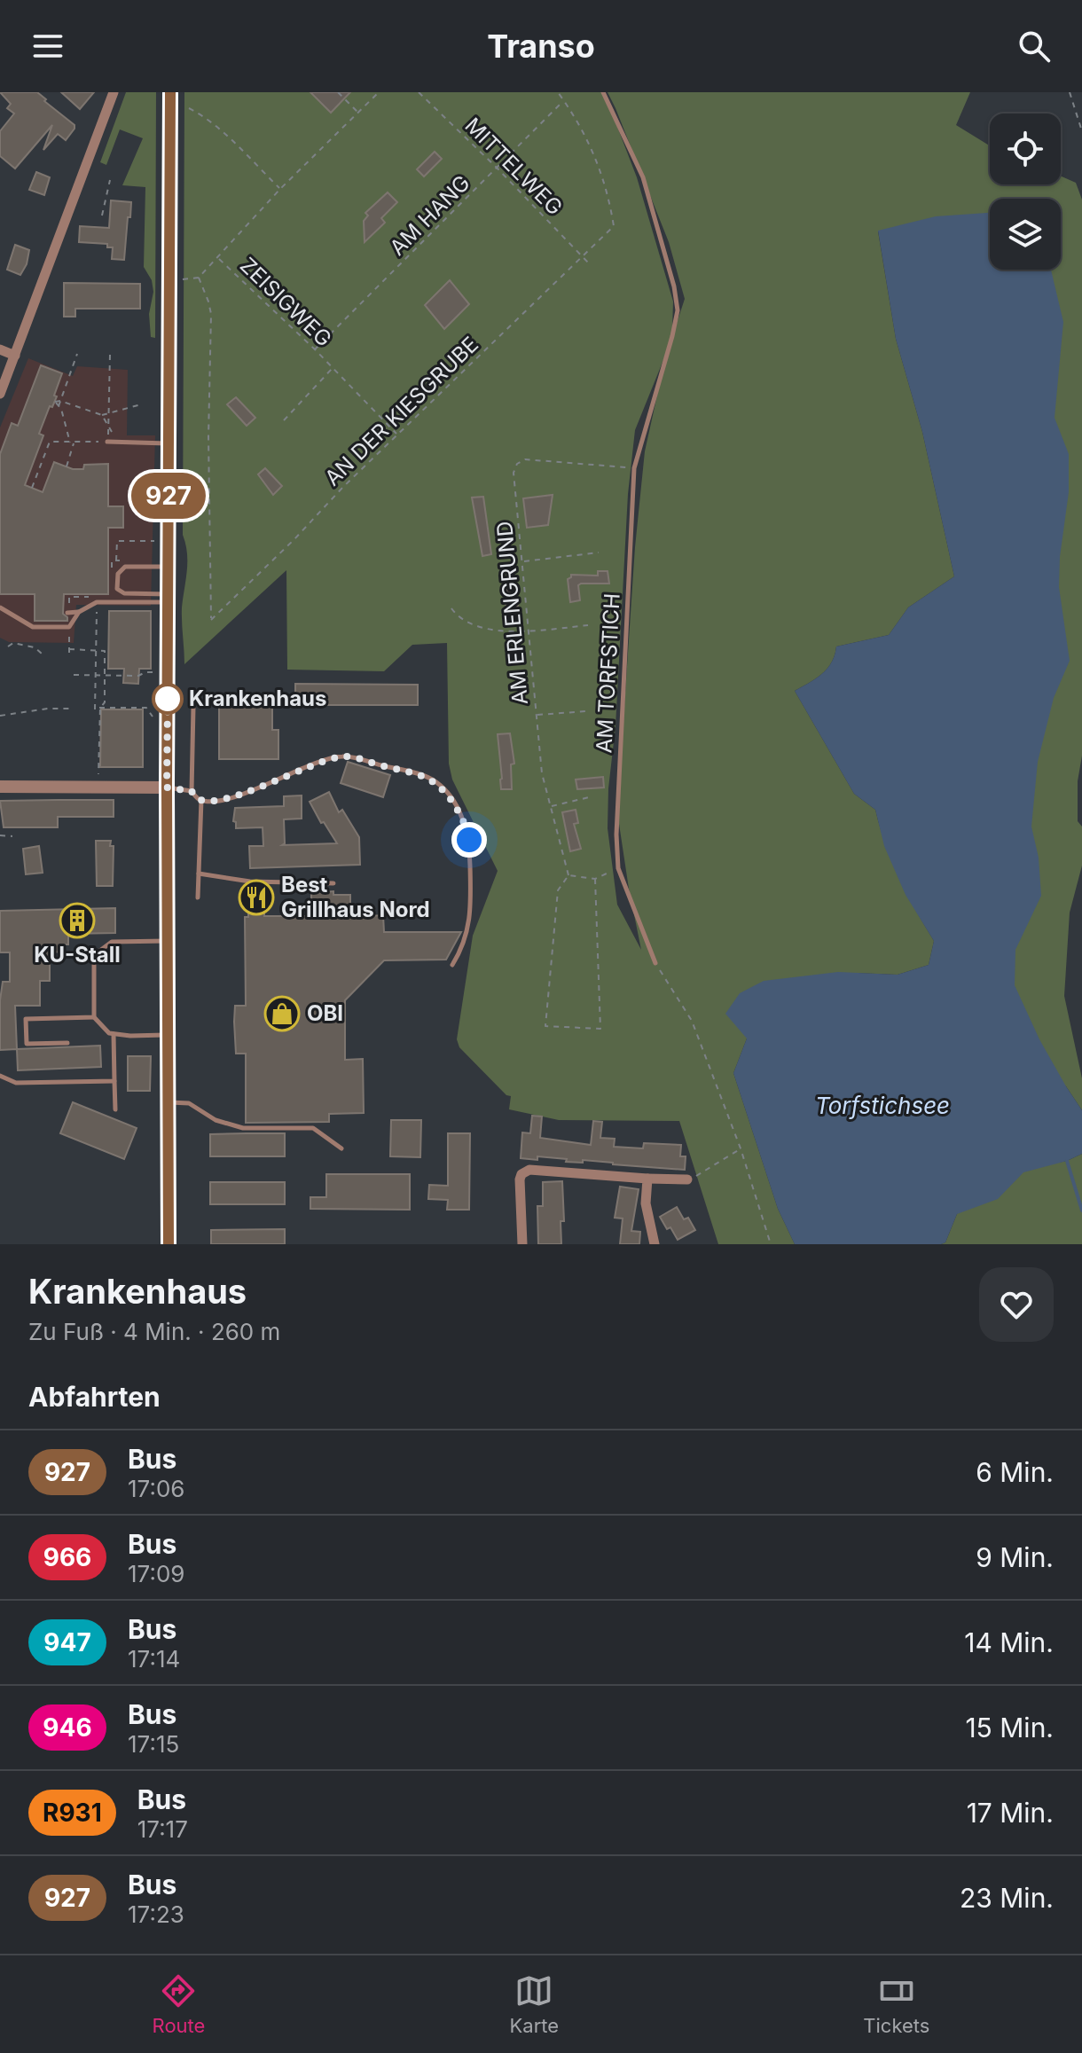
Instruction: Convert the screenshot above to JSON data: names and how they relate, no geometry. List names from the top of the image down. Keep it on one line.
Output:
{"streets":{"lane":["AM TORFSTICH"],"path":["MITTELWEG","AM HANG","ZEISIGWEG","AN DER KIESGRUBE","AM ERLENGRUND"]},"crossings":[["MITTELWEG","AM HANG"],["MITTELWEG","AN DER KIESGRUBE"],["AM HANG","ZEISIGWEG"],["AM HANG","AN DER KIESGRUBE"],["ZEISIGWEG","AN DER KIESGRUBE"],["AM ERLENGRUND","AM TORFSTICH"]],"water":["Torfstichsee"],"places":{"other":["Krankenhaus"],"restaurant":["Best Grillhaus Nord"],"building":["KU-Stall"],"shop":["OBI"]},"lines":["bus line 927"],"page":{"header":"Transo","on_map":"927","heading":[["Krankenhaus","Zu Fuß · 4 Min. · 260 m"],"Abfahrten"],"list":[{"mark":"927","name":"Bus","note":"17:06","value":"6 Min."},{"mark":"966","name":"Bus","note":"17:09","value":"9 Min."},{"mark":"947","name":"Bus","note":"17:14","value":"14 Min."},{"mark":"946","name":"Bus","note":"17:15","value":"15 Min."},{"mark":"R931","name":"Bus","note":"17:17","value":"17 Min."},{"mark":"927","name":"Bus","note":"17:23","value":"23 Min."}],"tabs":["Route","Karte","Tickets"]}}
